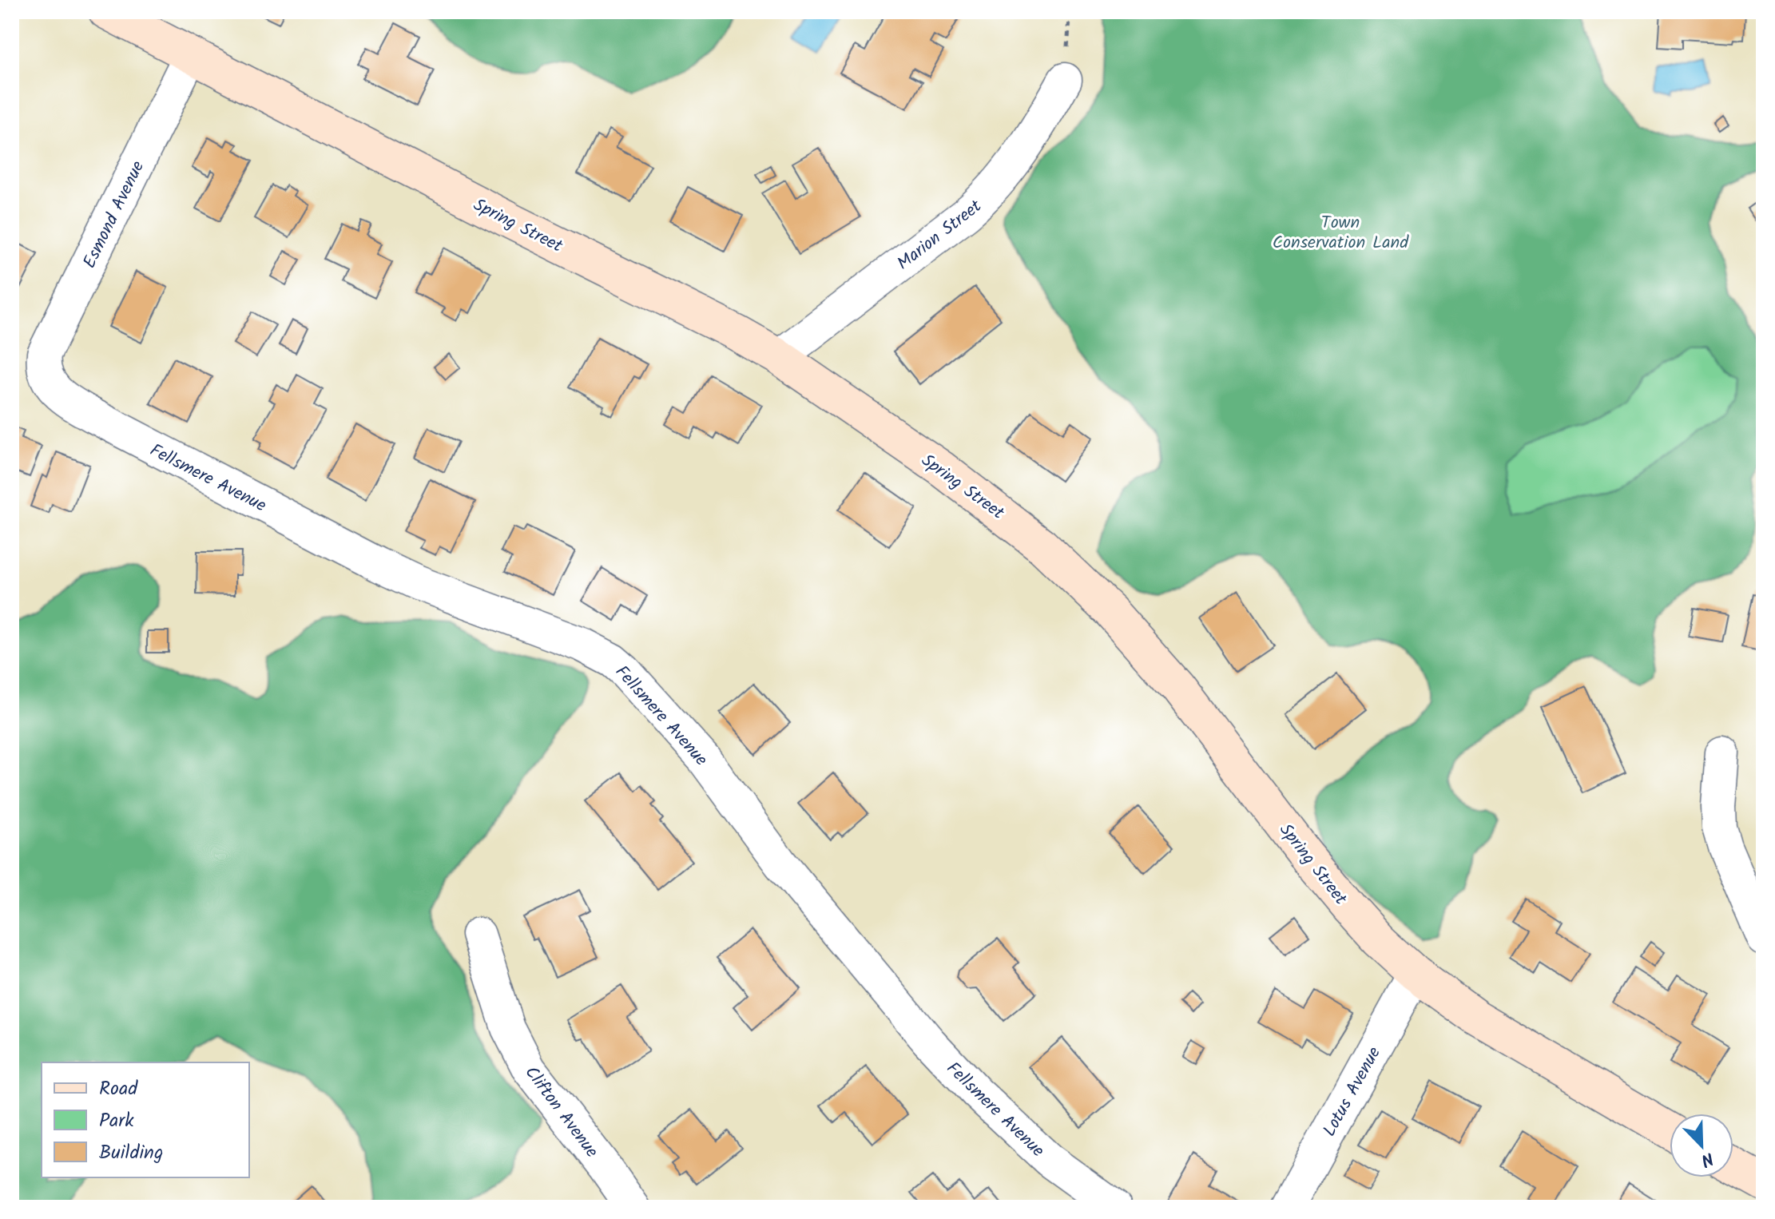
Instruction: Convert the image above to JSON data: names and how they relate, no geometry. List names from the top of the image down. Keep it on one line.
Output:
{"streets":{"street":["Esmond Avenue","Spring Street","Marion Street","Fellsmere Avenue","Lotus Avenue","Clifton Avenue"]},"crossings":[["Esmond Avenue","Spring Street"],["Esmond Avenue","Fellsmere Avenue"],["Spring Street","Marion Street"],["Spring Street","Lotus Avenue"]],"parks":["Town Conservation Land"],"legend":["Road","Park","Building"],"north":"bottom right"}
